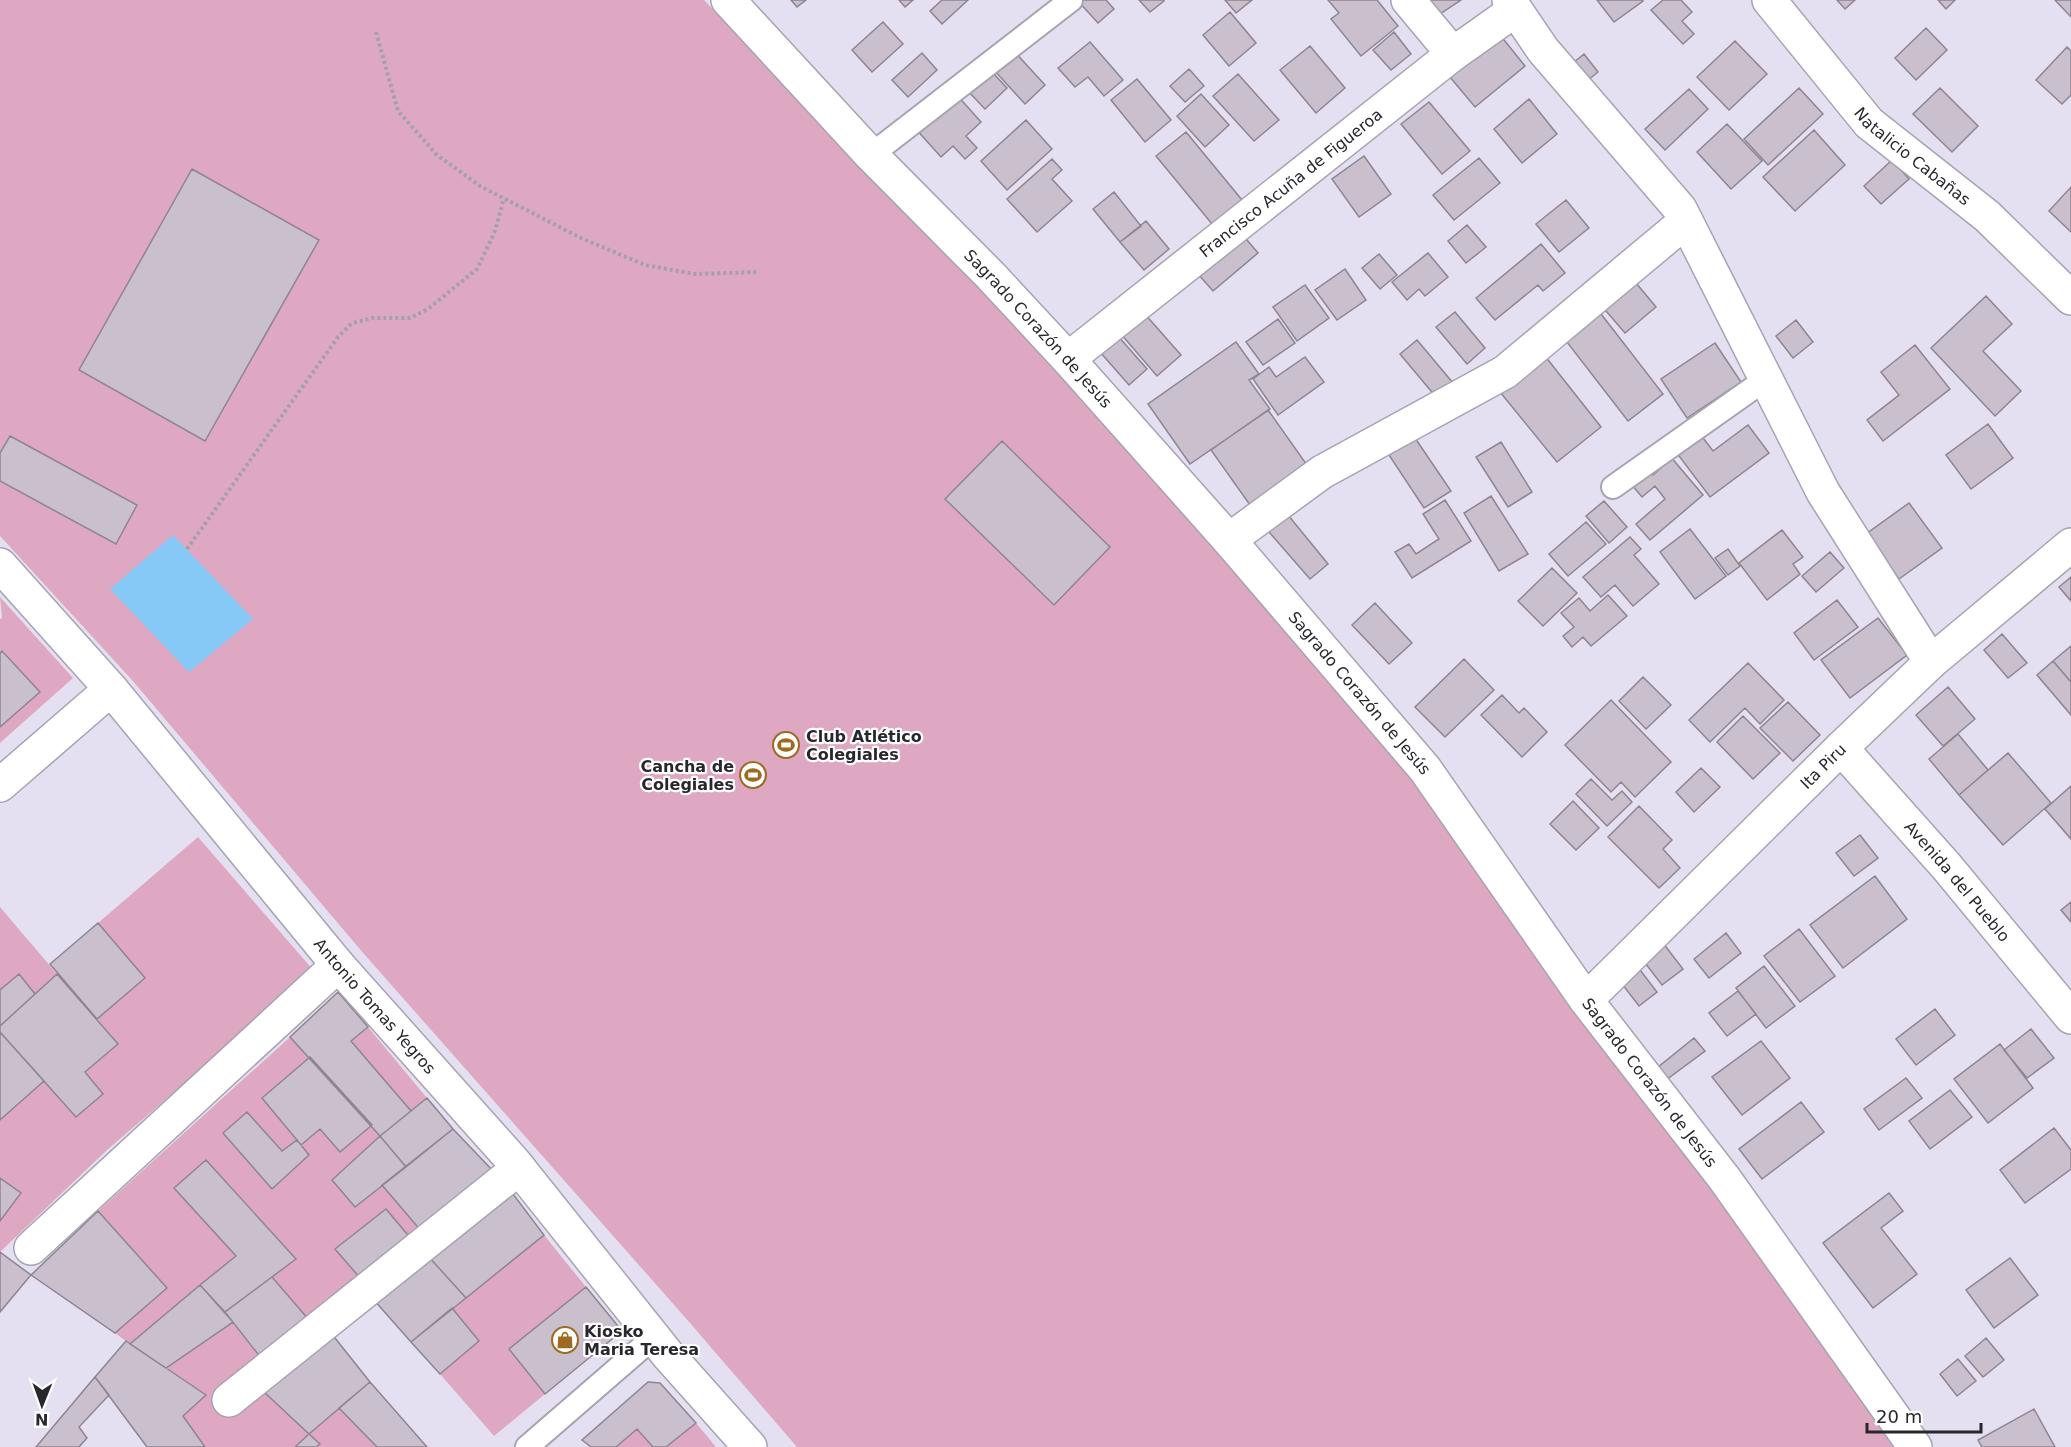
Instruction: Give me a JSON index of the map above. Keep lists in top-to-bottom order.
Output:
{
  "streets": {
    "street": [
      "Natalicio Cabañas",
      "Francisco Acuña de Figueroa",
      "Sagrado Corazón de Jesús",
      "Ita Piru",
      "Avenida del Pueblo",
      "Antonio Tomas Yegros"
    ]
  },
  "crossings": [
    ["Francisco Acuña de Figueroa", "Sagrado Corazón de Jesús"],
    ["Sagrado Corazón de Jesús", "Ita Piru"],
    ["Ita Piru", "Avenida del Pueblo"]
  ],
  "places": {
    "sports": ["Club Atlético Colegiales", "Cancha de Colegiales"],
    "shop": ["Kiosko Maria Teresa"]
  },
  "scale_bar": "20 m",
  "north": "bottom"
}
